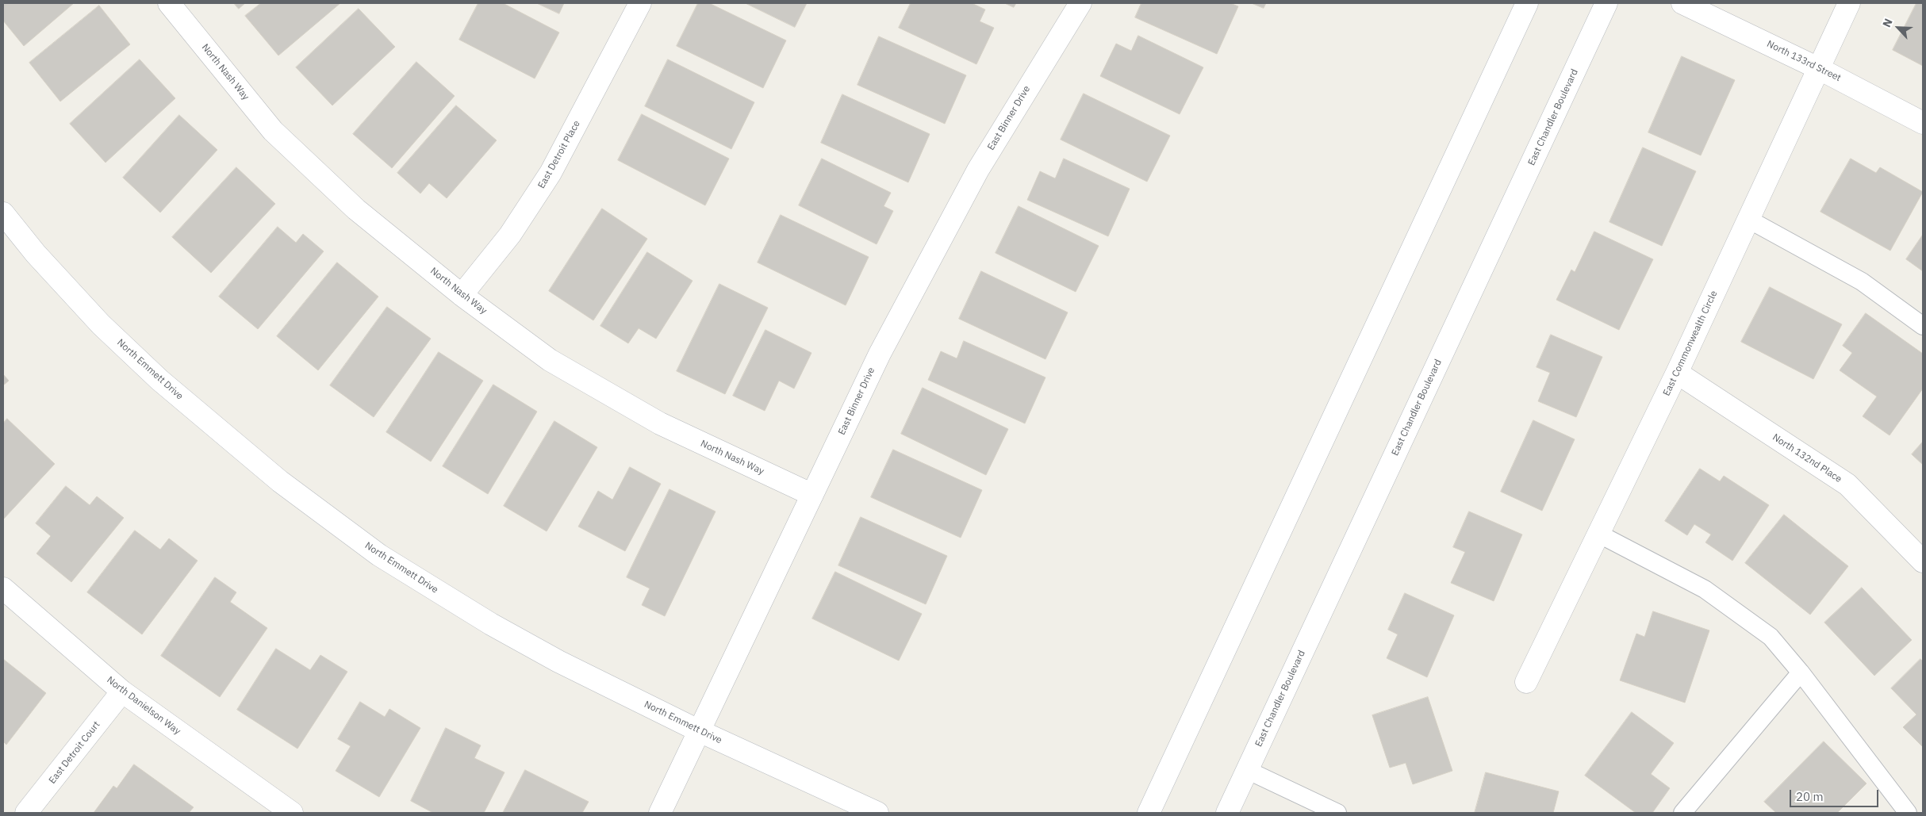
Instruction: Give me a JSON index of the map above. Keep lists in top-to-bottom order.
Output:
{
  "streets": {
    "street": [
      "North 133rd Street",
      "North Nash Way",
      "East Chandler Boulevard",
      "East Binner Drive",
      "East Detroit Place",
      "East Commonwealth Circle",
      "North Emmett Drive",
      "North 132nd Place",
      "North Danielson Way",
      "East Detroit Court"
    ]
  },
  "crossings": [
    ["North 133rd Street", "East Commonwealth Circle"],
    ["North Nash Way", "East Binner Drive"],
    ["North Nash Way", "East Detroit Place"],
    ["East Binner Drive", "North Emmett Drive"],
    ["East Commonwealth Circle", "North 132nd Place"],
    ["North Danielson Way", "East Detroit Court"]
  ],
  "scale_bar": "20 m",
  "north": "top left"
}
